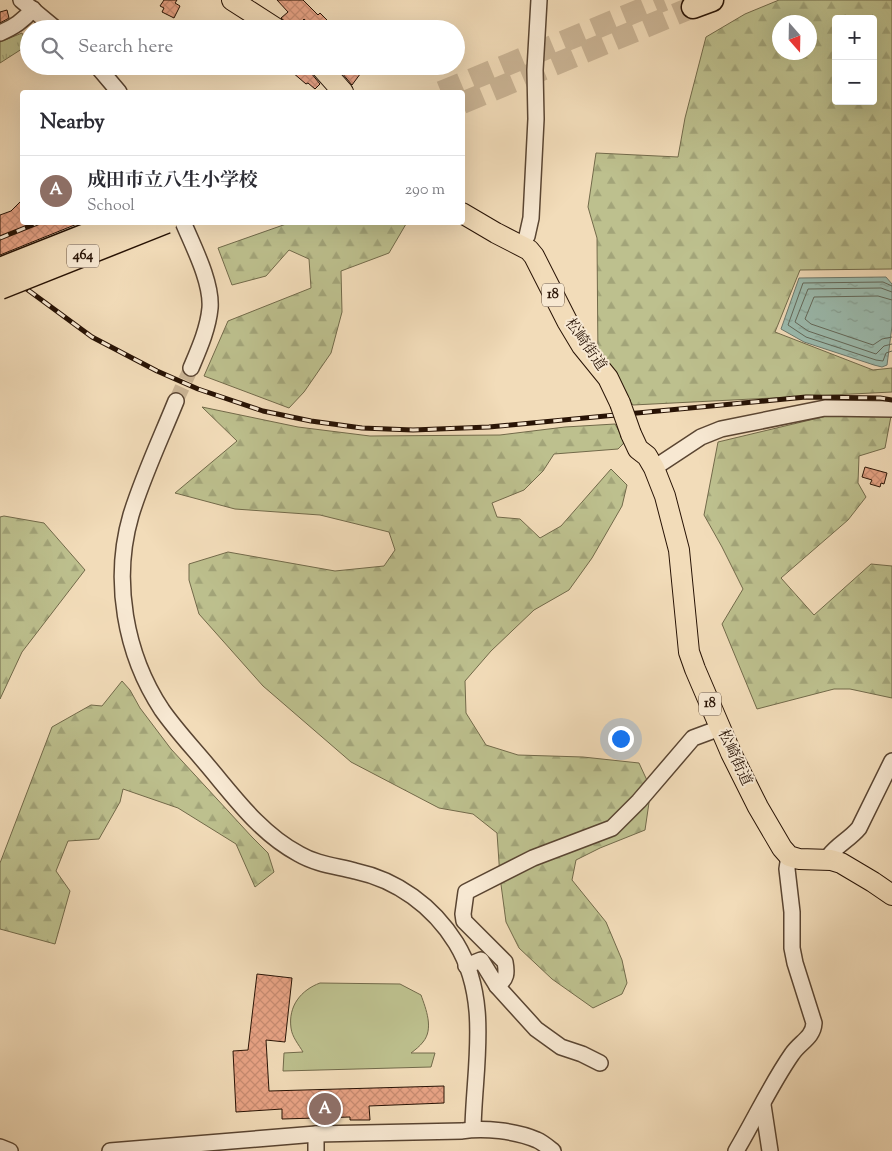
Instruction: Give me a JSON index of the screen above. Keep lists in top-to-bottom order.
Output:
{
  "streets": {
    "highway": ["464"],
    "main road": ["18", "松崎街道"]
  },
  "north": "bottom",
  "page": {
    "map_buttons": ["+", "−"],
    "search": "Search here",
    "heading": "Nearby",
    "list": [
      {
        "mark": "A",
        "name": "成田市立八生小学校",
        "note": "School",
        "value": "290 m"
      }
    ],
    "pins": "A"
  }
}
